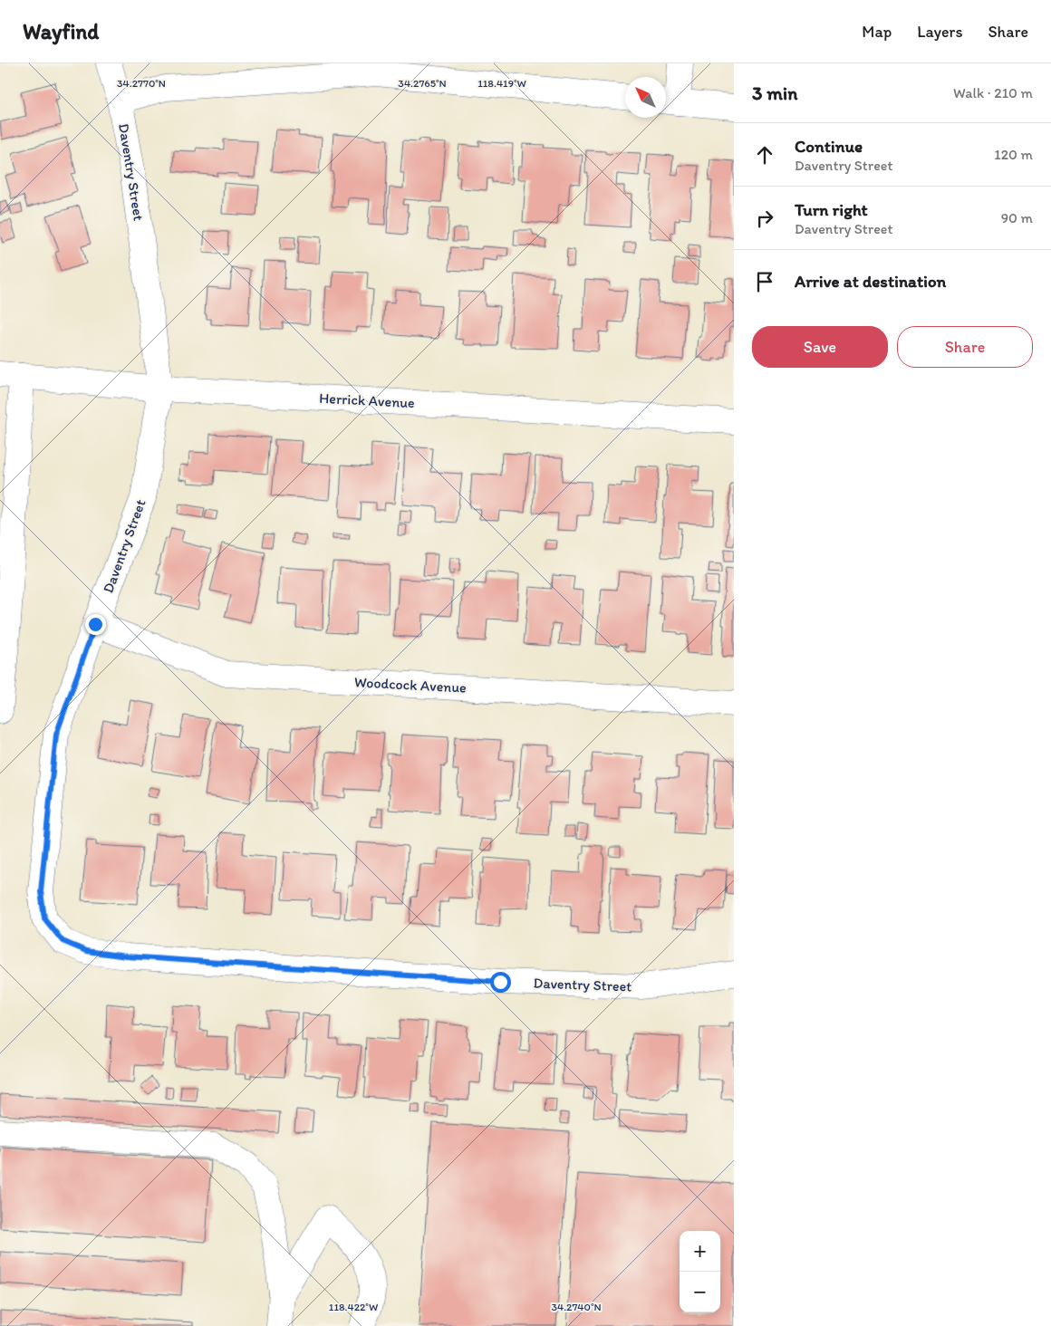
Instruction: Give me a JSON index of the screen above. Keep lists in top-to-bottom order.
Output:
{
  "streets": {
    "street": ["Daventry Street", "Herrick Avenue", "Woodcock Avenue"]
  },
  "crossings": [
    ["Daventry Street", "Herrick Avenue"],
    ["Daventry Street", "Woodcock Avenue"]
  ],
  "north": "top left",
  "page": {
    "header": "Wayfind",
    "nav": ["Map", "Layers", "Share"],
    "heading": ["3 min", "Walk · 210 m"],
    "list": [
      ["Continue", "Daventry Street", "120 m"],
      ["Turn right", "Daventry Street", "90 m"],
      "Arrive at destination"
    ],
    "buttons": ["Save", "Share"],
    "map_buttons": ["+", "−"]
  },
  "coordinates": [
    "34.2770°N",
    "34.2765°N",
    "118.419°W",
    "118.422°W",
    "34.2740°N"
  ]
}
